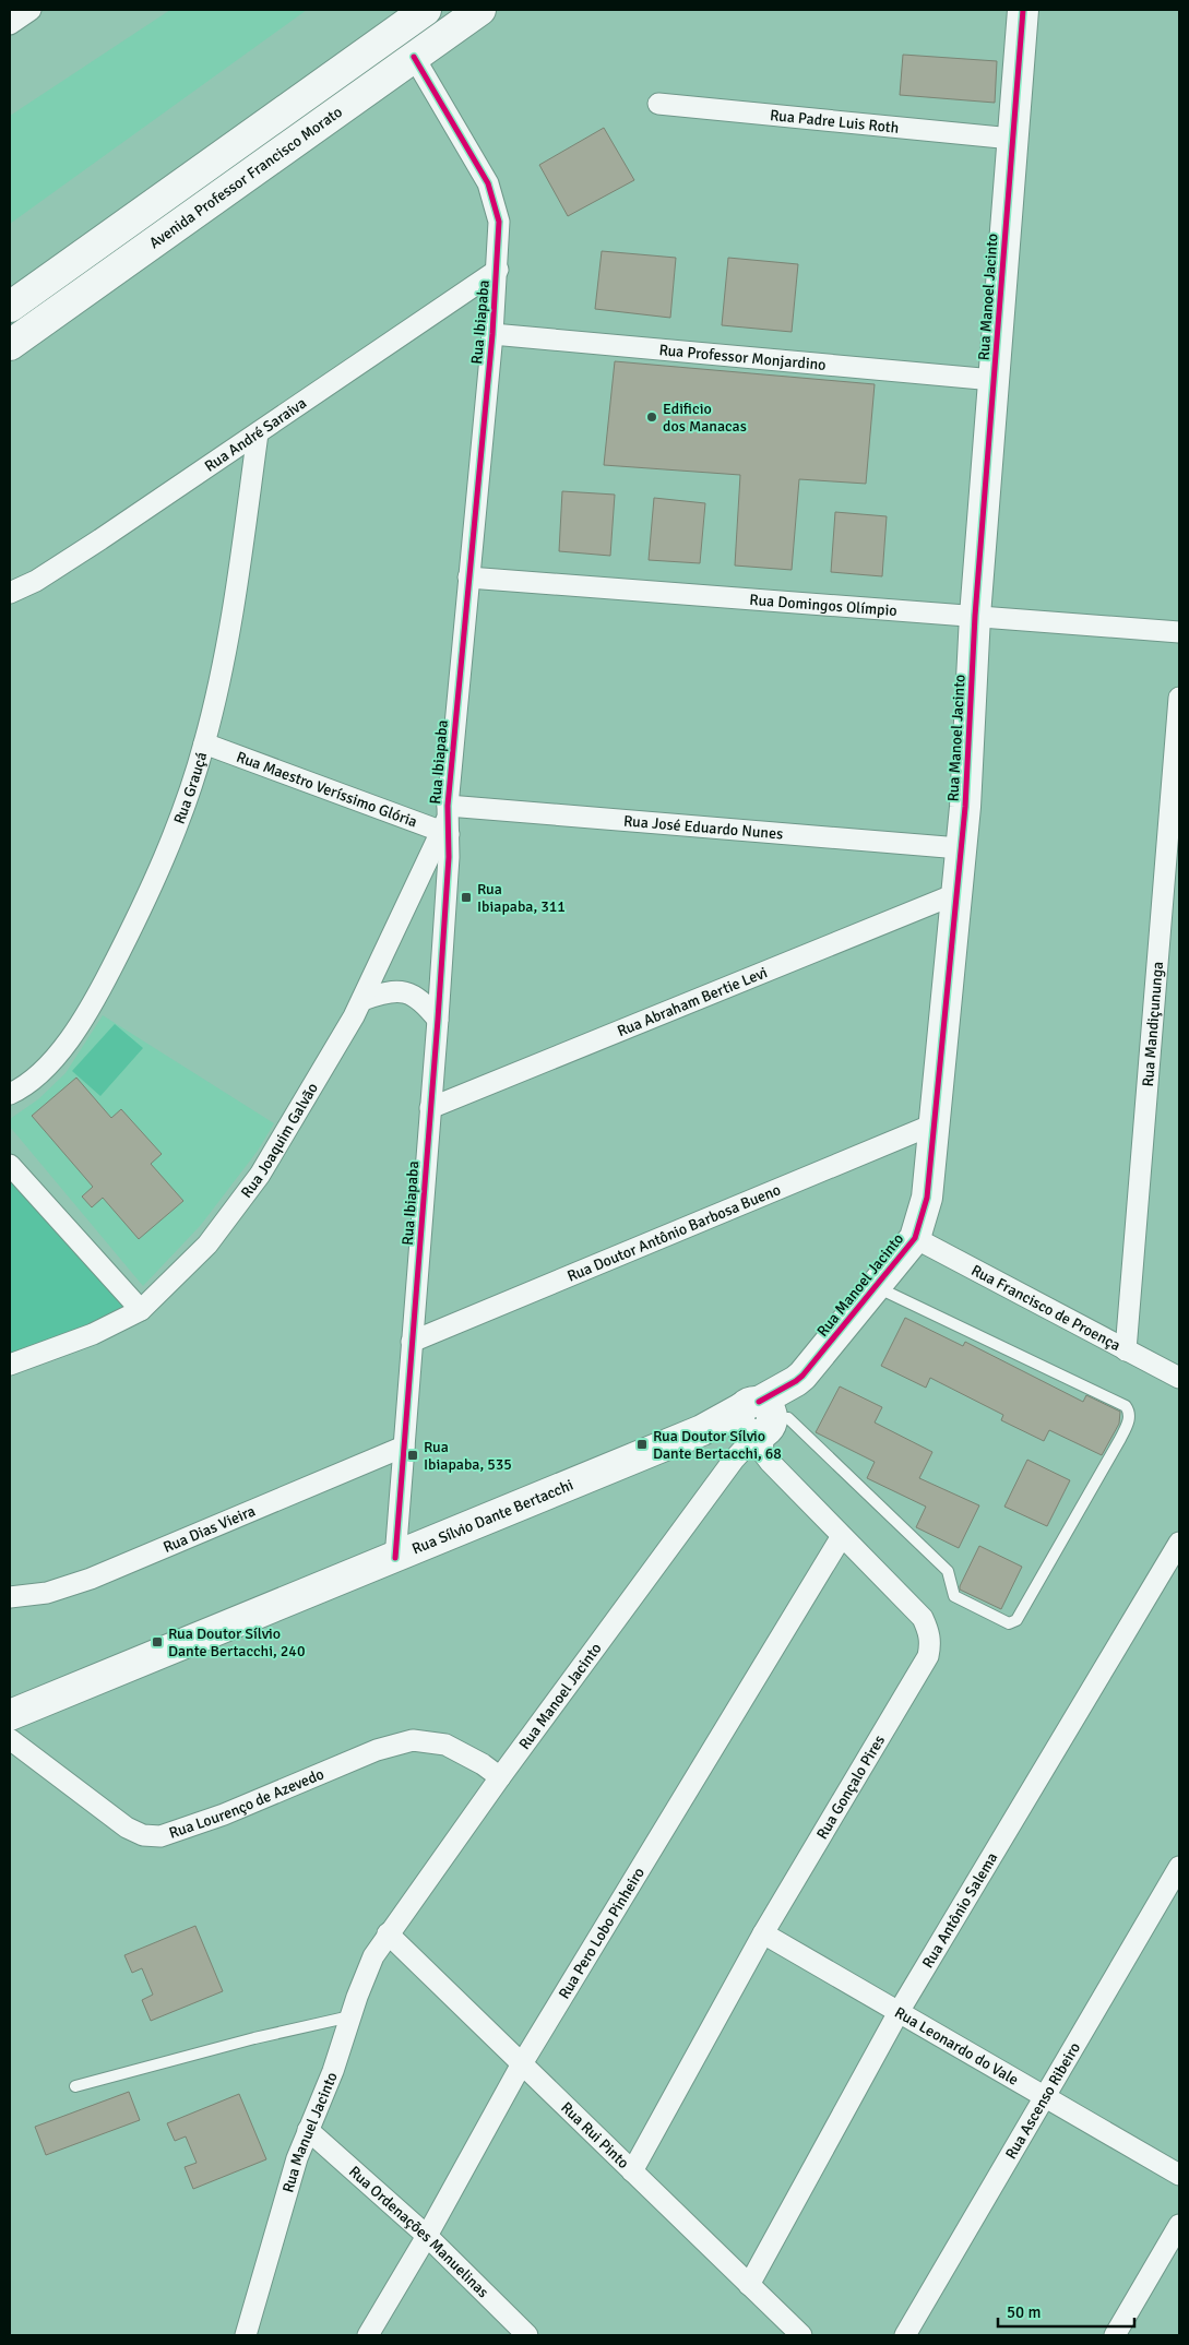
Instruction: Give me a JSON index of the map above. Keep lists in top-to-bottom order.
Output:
{
  "streets": {
    "main road": ["Avenida Professor Francisco Morato", "Rua Manoel Jacinto", "Rua Sílvio Dante Bertacchi"],
    "street": [
      "Rua Padre Luis Roth",
      "Rua Ibiapaba",
      "Rua Professor Monjardino",
      "Rua André Saraiva",
      "Rua Domingos Olímpio",
      "Rua Grauçá",
      "Rua Maestro Veríssimo Glória",
      "Rua José Eduardo Nunes",
      "Rua Abraham Bertie Levi",
      "Rua Mandiçununga",
      "Rua Joaquim Galvão",
      "Rua Doutor Antônio Barbosa Bueno",
      "Rua Francisco de Proença",
      "Rua Dias Vieira",
      "Rua Gonçalo Pires",
      "Rua Lourenço de Azevedo",
      "Rua Antônio Salema",
      "Rua Pero Lobo Pinheiro",
      "Rua Leonardo do Vale",
      "Rua Ascenso Ribeiro",
      "Rua Manuel Jacinto",
      "Rua Rui Pinto",
      "Rua Ordenações Manuelinas"
    ]
  },
  "crossings": [
    ["Rua Padre Luis Roth", "Rua Manoel Jacinto"],
    ["Avenida Professor Francisco Morato", "Rua Ibiapaba"],
    ["Rua Manoel Jacinto", "Rua Professor Monjardino"],
    ["Rua Manoel Jacinto", "Rua Domingos Olímpio"],
    ["Rua Manoel Jacinto", "Rua José Eduardo Nunes"],
    ["Rua Manoel Jacinto", "Rua Abraham Bertie Levi"],
    ["Rua Manoel Jacinto", "Rua Doutor Antônio Barbosa Bueno"],
    ["Rua Manoel Jacinto", "Rua Francisco de Proença"],
    ["Rua Manoel Jacinto", "Rua Sílvio Dante Bertacchi"],
    ["Rua Manoel Jacinto", "Rua Gonçalo Pires"],
    ["Rua Manoel Jacinto", "Rua Lourenço de Azevedo"],
    ["Rua Manoel Jacinto", "Rua Manuel Jacinto"],
    ["Rua Manoel Jacinto", "Rua Rui Pinto"],
    ["Rua Ibiapaba", "Rua Professor Monjardino"],
    ["Rua Ibiapaba", "Rua André Saraiva"],
    ["Rua Ibiapaba", "Rua Domingos Olímpio"],
    ["Rua Ibiapaba", "Rua Maestro Veríssimo Glória"],
    ["Rua Ibiapaba", "Rua José Eduardo Nunes"],
    ["Rua Ibiapaba", "Rua Abraham Bertie Levi"],
    ["Rua Ibiapaba", "Rua Joaquim Galvão"],
    ["Rua Ibiapaba", "Rua Doutor Antônio Barbosa Bueno"],
    ["Rua Ibiapaba", "Rua Sílvio Dante Bertacchi"],
    ["Rua Ibiapaba", "Rua Dias Vieira"],
    ["Rua André Saraiva", "Rua Grauçá"],
    ["Rua Grauçá", "Rua Maestro Veríssimo Glória"],
    ["Rua Maestro Veríssimo Glória", "Rua José Eduardo Nunes"],
    ["Rua Maestro Veríssimo Glória", "Rua Joaquim Galvão"],
    ["Rua José Eduardo Nunes", "Rua Joaquim Galvão"],
    ["Rua Mandiçununga", "Rua Francisco de Proença"],
    ["Rua Sílvio Dante Bertacchi", "Rua Gonçalo Pires"],
    ["Rua Gonçalo Pires", "Rua Pero Lobo Pinheiro"],
    ["Rua Gonçalo Pires", "Rua Leonardo do Vale"],
    ["Rua Gonçalo Pires", "Rua Rui Pinto"],
    ["Rua Antônio Salema", "Rua Leonardo do Vale"],
    ["Rua Antônio Salema", "Rua Rui Pinto"],
    ["Rua Pero Lobo Pinheiro", "Rua Rui Pinto"],
    ["Rua Pero Lobo Pinheiro", "Rua Ordenações Manuelinas"],
    ["Rua Leonardo do Vale", "Rua Ascenso Ribeiro"],
    ["Rua Manuel Jacinto", "Rua Rui Pinto"],
    ["Rua Manuel Jacinto", "Rua Ordenações Manuelinas"]
  ],
  "places": {
    "other": ["Edificio dos Manacas"],
    "transit": [
      "Rua Ibiapaba, 311",
      "Rua Doutor Sílvio Dante Bertacchi, 68",
      "Rua Ibiapaba, 535",
      "Rua Doutor Sílvio Dante Bertacchi, 240"
    ]
  },
  "scale_bar": "50 m"
}
